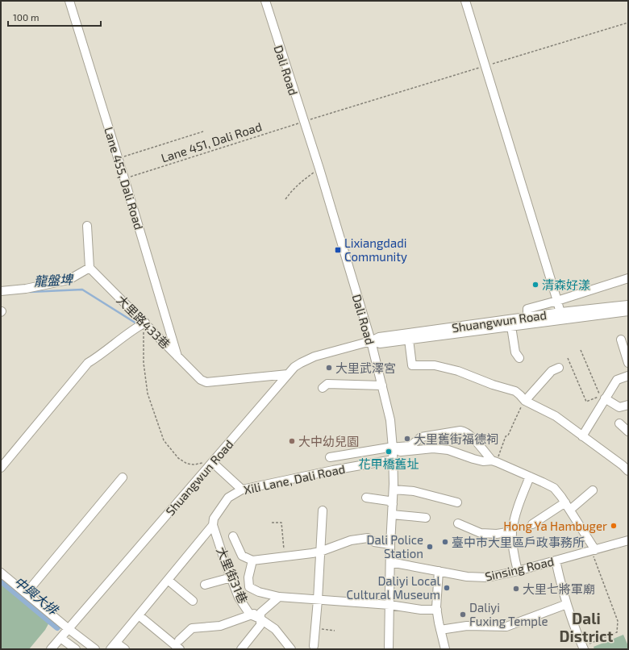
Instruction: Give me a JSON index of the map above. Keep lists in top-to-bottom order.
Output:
{
  "streets": {
    "street": [
      "Dali Road",
      "Lane 455, Dali Road",
      "Shuangwun Road",
      "大里路433巷",
      "Xili Lane, Dali Road",
      "Sinsing Road",
      "大里街31巷"
    ],
    "path": ["Lane 451, Dali Road"]
  },
  "crossings": [
    ["Dali Road", "Lane 451, Dali Road"],
    ["Dali Road", "Shuangwun Road"],
    ["Dali Road", "Xili Lane, Dali Road"],
    ["Dali Road", "Sinsing Road"],
    ["Lane 451, Dali Road", "Lane 455, Dali Road"],
    ["Lane 455, Dali Road", "大里路433巷"],
    ["Shuangwun Road", "大里路433巷"],
    ["Xili Lane, Dali Road", "大里街31巷"]
  ],
  "districts": ["Dali District"],
  "water": ["龍盤埤", "中興大排"],
  "places": {
    "transit": ["Lixiangdadi Community"],
    "other": [
      "清森好漾",
      "大里武澤宮",
      "大里舊街福德祠",
      "大中幼兒園",
      "花甲橋舊址",
      "Hong Ya Hambuger",
      "臺中市大里區戶政事務所",
      "Dali Police Station",
      "Daliyi Local Cultural Museum",
      "大里七將軍廟",
      "Daliyi Fuxing Temple"
    ]
  },
  "scale_bar": "100 m"
}
